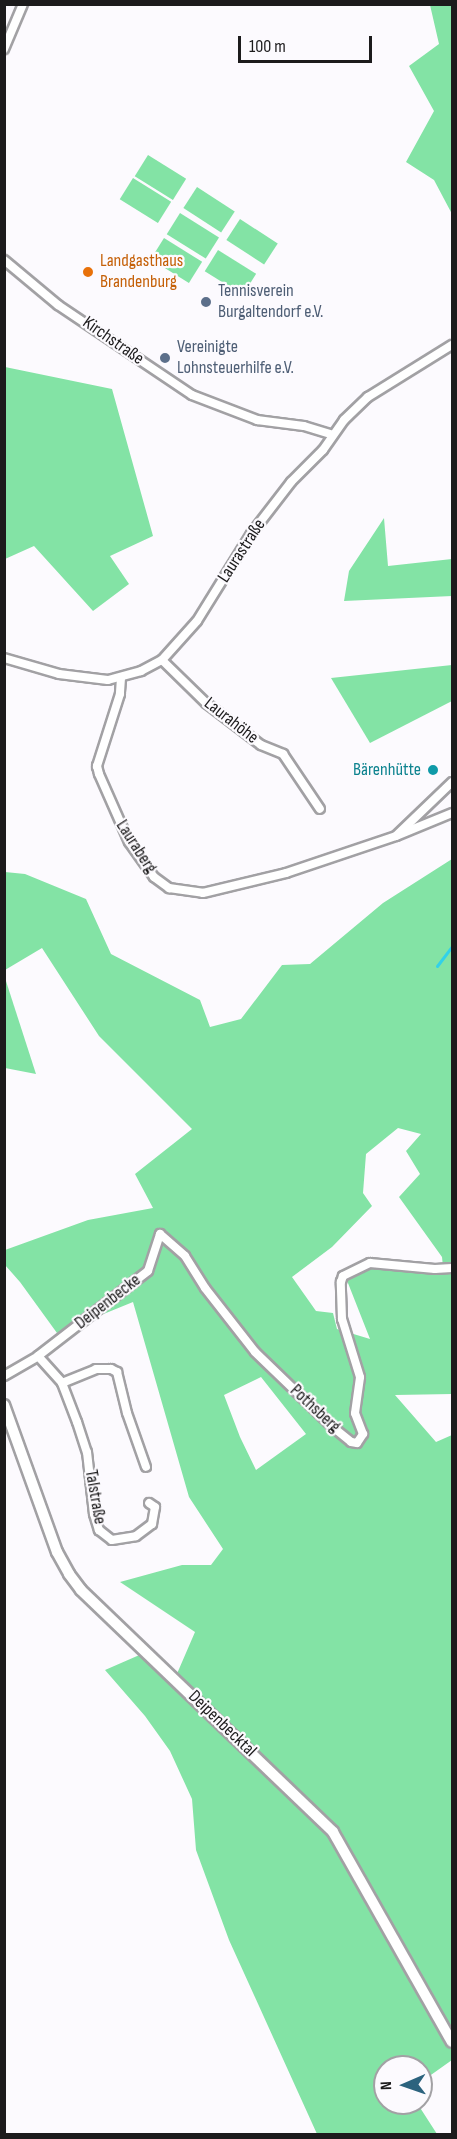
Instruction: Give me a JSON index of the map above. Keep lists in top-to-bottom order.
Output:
{
  "streets": {
    "main road": ["Deipenbecktal"],
    "street": [
      "Kirchstraße",
      "Laurastraße",
      "Laurahöhe",
      "Lauraberg",
      "Deipenbecke",
      "Pothsberg",
      "Talstraße"
    ]
  },
  "crossings": [
    ["Kirchstraße", "Laurastraße"],
    ["Laurastraße", "Laurahöhe"],
    ["Laurastraße", "Lauraberg"],
    ["Deipenbecke", "Pothsberg"],
    ["Deipenbecke", "Talstraße"]
  ],
  "places": [
    "Landgasthaus Brandenburg",
    "Tennisverein Burgaltendorf e.V.",
    "Vereinigte Lohnsteuerhilfe e.V.",
    "Bärenhütte"
  ],
  "scale_bar": "100 m",
  "north": "left"
}
